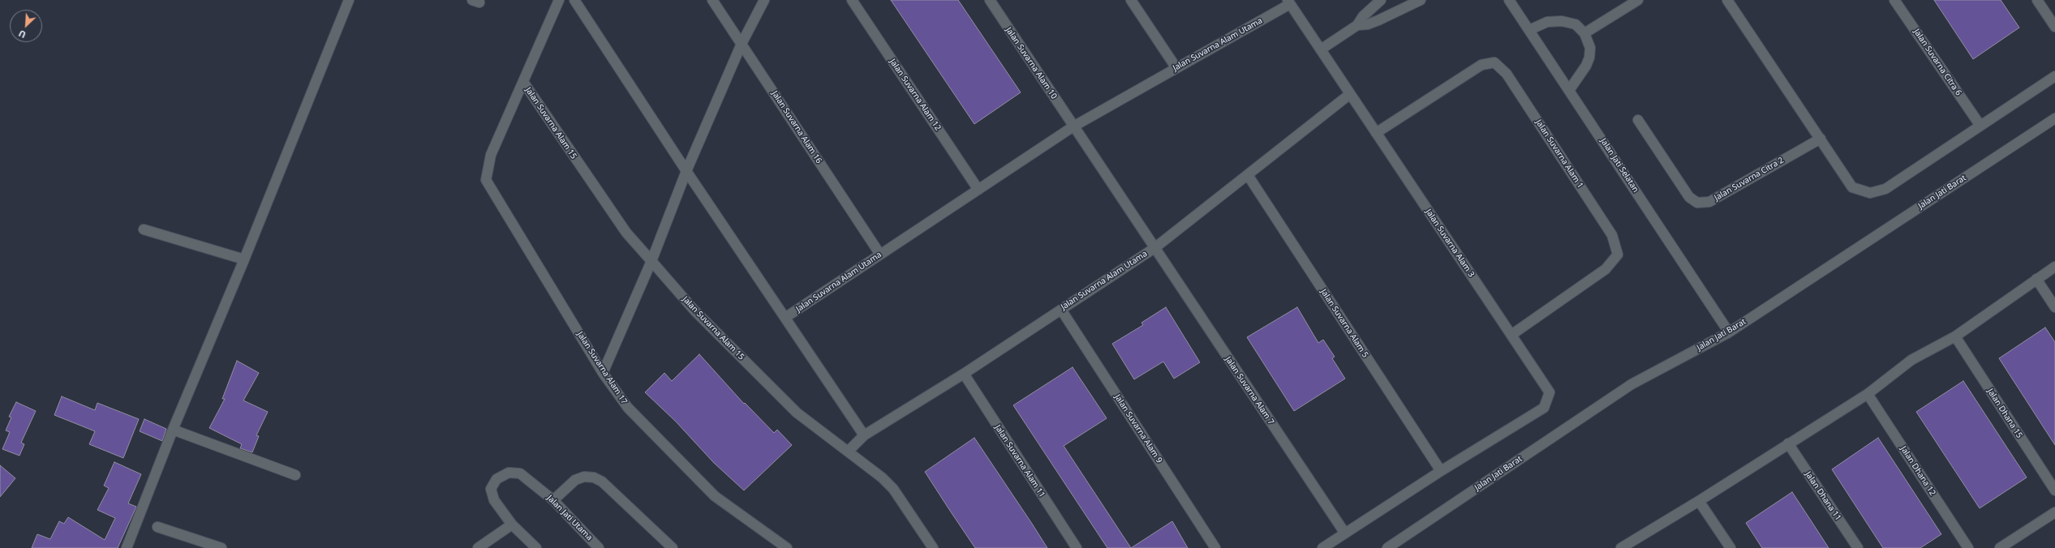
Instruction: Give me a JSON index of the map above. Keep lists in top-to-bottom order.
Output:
{
  "streets": {
    "street": [
      "Jalan Suvarna Alam Utama",
      "Jalan Suvarna Citra 6",
      "Jalan Suvarna Alam 10",
      "Jalan Suvarna Alam 12",
      "Jalan Suvarna Alam 15",
      "Jalan Suvarna Alam 16",
      "Jalan Suvarna Alam 1",
      "Jalan Jati Selatan",
      "Jalan Suvarna Citra 2",
      "Jalan Jati Barat",
      "Jalan Suvarna Alam 3",
      "Jalan Suvarna Alam 5",
      "Jalan Suvarna Alam 17",
      "Jalan Suvarna Alam 7",
      "Jalan Dhana 15",
      "Jalan Suvarna Alam 9",
      "Jalan Suvarna Alam 11",
      "Jalan Dhana 12",
      "Jalan Dhana 11",
      "Jalan Jati Utama"
    ]
  },
  "crossings": [
    ["Jalan Suvarna Alam Utama", "Jalan Suvarna Alam 10"],
    ["Jalan Suvarna Alam Utama", "Jalan Suvarna Alam 12"],
    ["Jalan Suvarna Alam Utama", "Jalan Suvarna Alam 15"],
    ["Jalan Suvarna Alam Utama", "Jalan Suvarna Alam 16"],
    ["Jalan Suvarna Alam Utama", "Jalan Suvarna Alam 3"],
    ["Jalan Suvarna Alam Utama", "Jalan Suvarna Alam 5"],
    ["Jalan Suvarna Alam Utama", "Jalan Suvarna Alam 7"],
    ["Jalan Suvarna Alam Utama", "Jalan Suvarna Alam 9"],
    ["Jalan Suvarna Alam Utama", "Jalan Suvarna Alam 11"],
    ["Jalan Suvarna Alam 10", "Jalan Suvarna Alam 7"],
    ["Jalan Suvarna Alam 15", "Jalan Suvarna Alam 17"],
    ["Jalan Suvarna Alam 1", "Jalan Suvarna Alam 3"],
    ["Jalan Jati Selatan", "Jalan Jati Barat"],
    ["Jalan Suvarna Alam 3", "Jalan Suvarna Alam 5"]
  ],
  "north": "bottom left"
}
